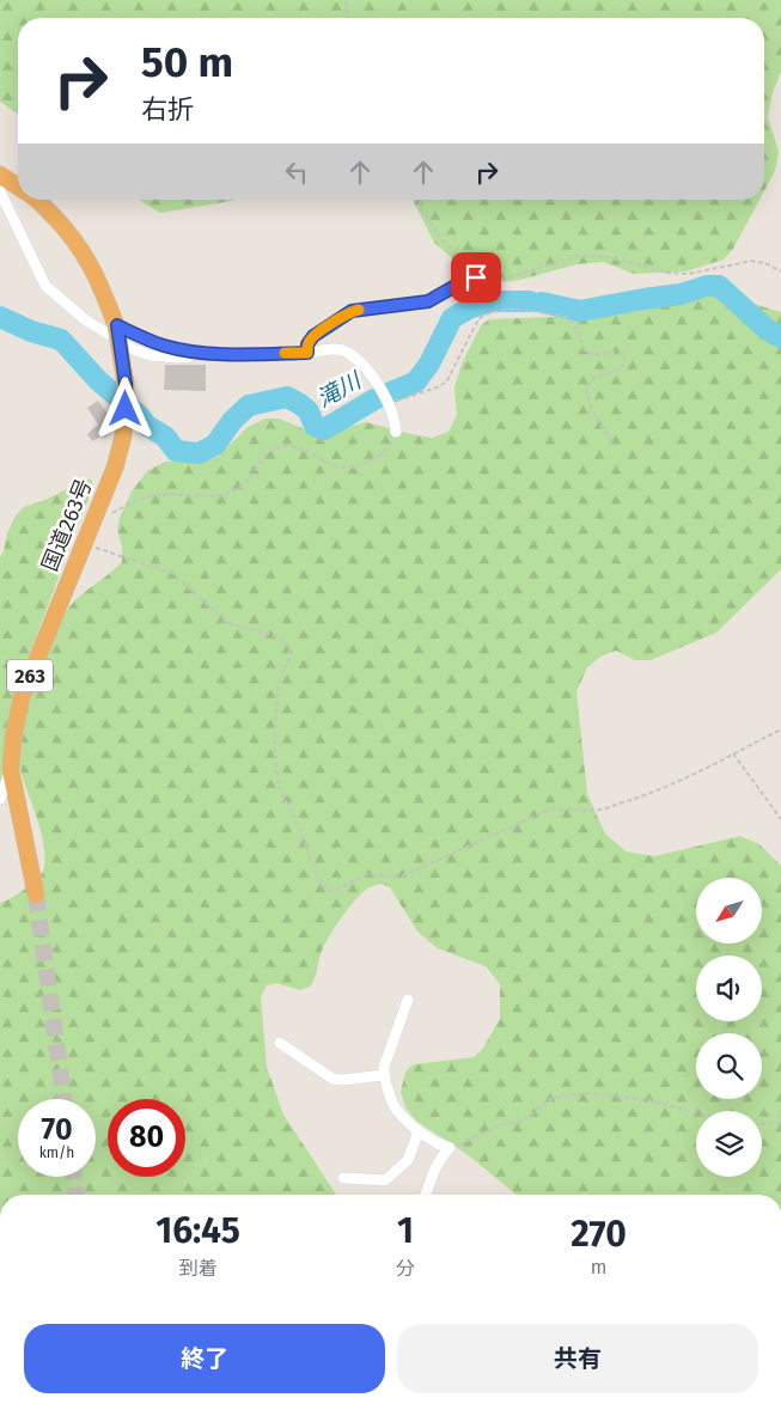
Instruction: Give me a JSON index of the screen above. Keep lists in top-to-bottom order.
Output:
{
  "streets": {
    "highway": ["国道263号", "263"]
  },
  "water": ["滝川"],
  "north": "bottom left",
  "page": {
    "turn": ["50 m", "右折"],
    "speed": "70 km/h",
    "limit": "80",
    "eta": [
      "16:45",
      "到着",
      "1",
      "分",
      "270",
      "m"
    ],
    "buttons": ["終了", "共有"]
  }
}
